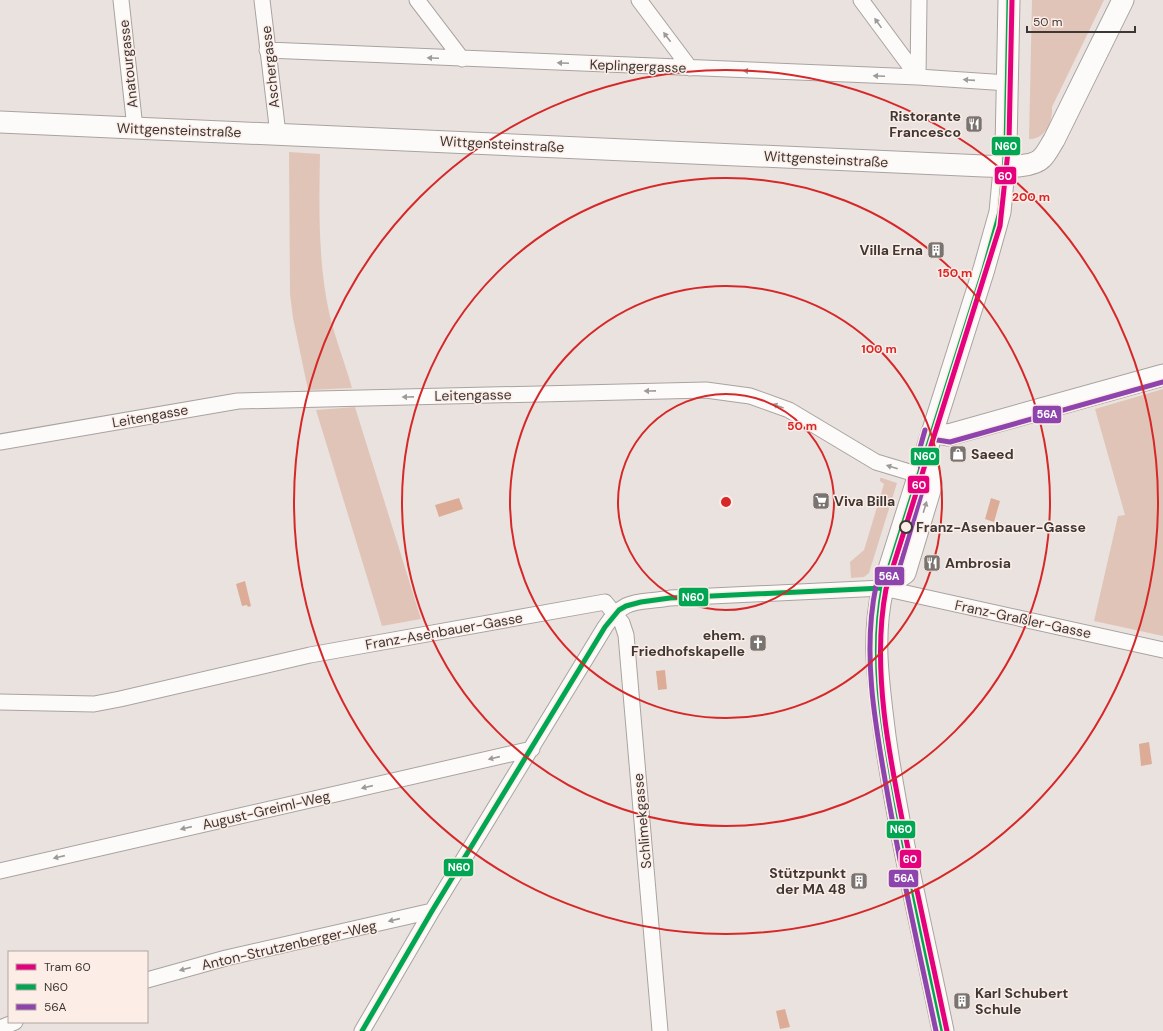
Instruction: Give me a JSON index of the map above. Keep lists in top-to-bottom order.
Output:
{
  "streets": {
    "main road": ["Wittgensteinstraße"],
    "street": [
      "Anatourgasse",
      "Keplingergasse",
      "Aschergasse",
      "Leitengasse",
      "Franz-Graßler-Gasse",
      "Franz-Asenbauer-Gasse",
      "August-Greiml-Weg",
      "Schlimekgasse",
      "Anton-Strutzenberger-Weg"
    ]
  },
  "crossings": [
    ["Anatourgasse", "Wittgensteinstraße"],
    ["Keplingergasse", "Aschergasse"],
    ["Aschergasse", "Wittgensteinstraße"],
    ["Franz-Asenbauer-Gasse", "Schlimekgasse"]
  ],
  "one_way": [
    "Keplingergasse",
    "Leitengasse",
    "August-Greiml-Weg",
    "Anton-Strutzenberger-Weg"
  ],
  "places": {
    "restaurant": ["Ristorante Francesco", "Ambrosia"],
    "building": ["Villa Erna", "Stützpunkt der MA 48", "Karl Schubert Schule"],
    "shop": ["Saeed"],
    "supermarket": ["Viva Billa"],
    "other": ["Franz-Asenbauer-Gasse"],
    "church": ["ehem. Friedhofskapelle"]
  },
  "lines": ["tram line 60", "transit line N60", "transit line 56A"],
  "legend": ["Tram 60", "N60", "56A"],
  "scale_bar": "50 m",
  "rings": [
    "200 m",
    "150 m",
    "100 m",
    "50 m"
  ]
}
